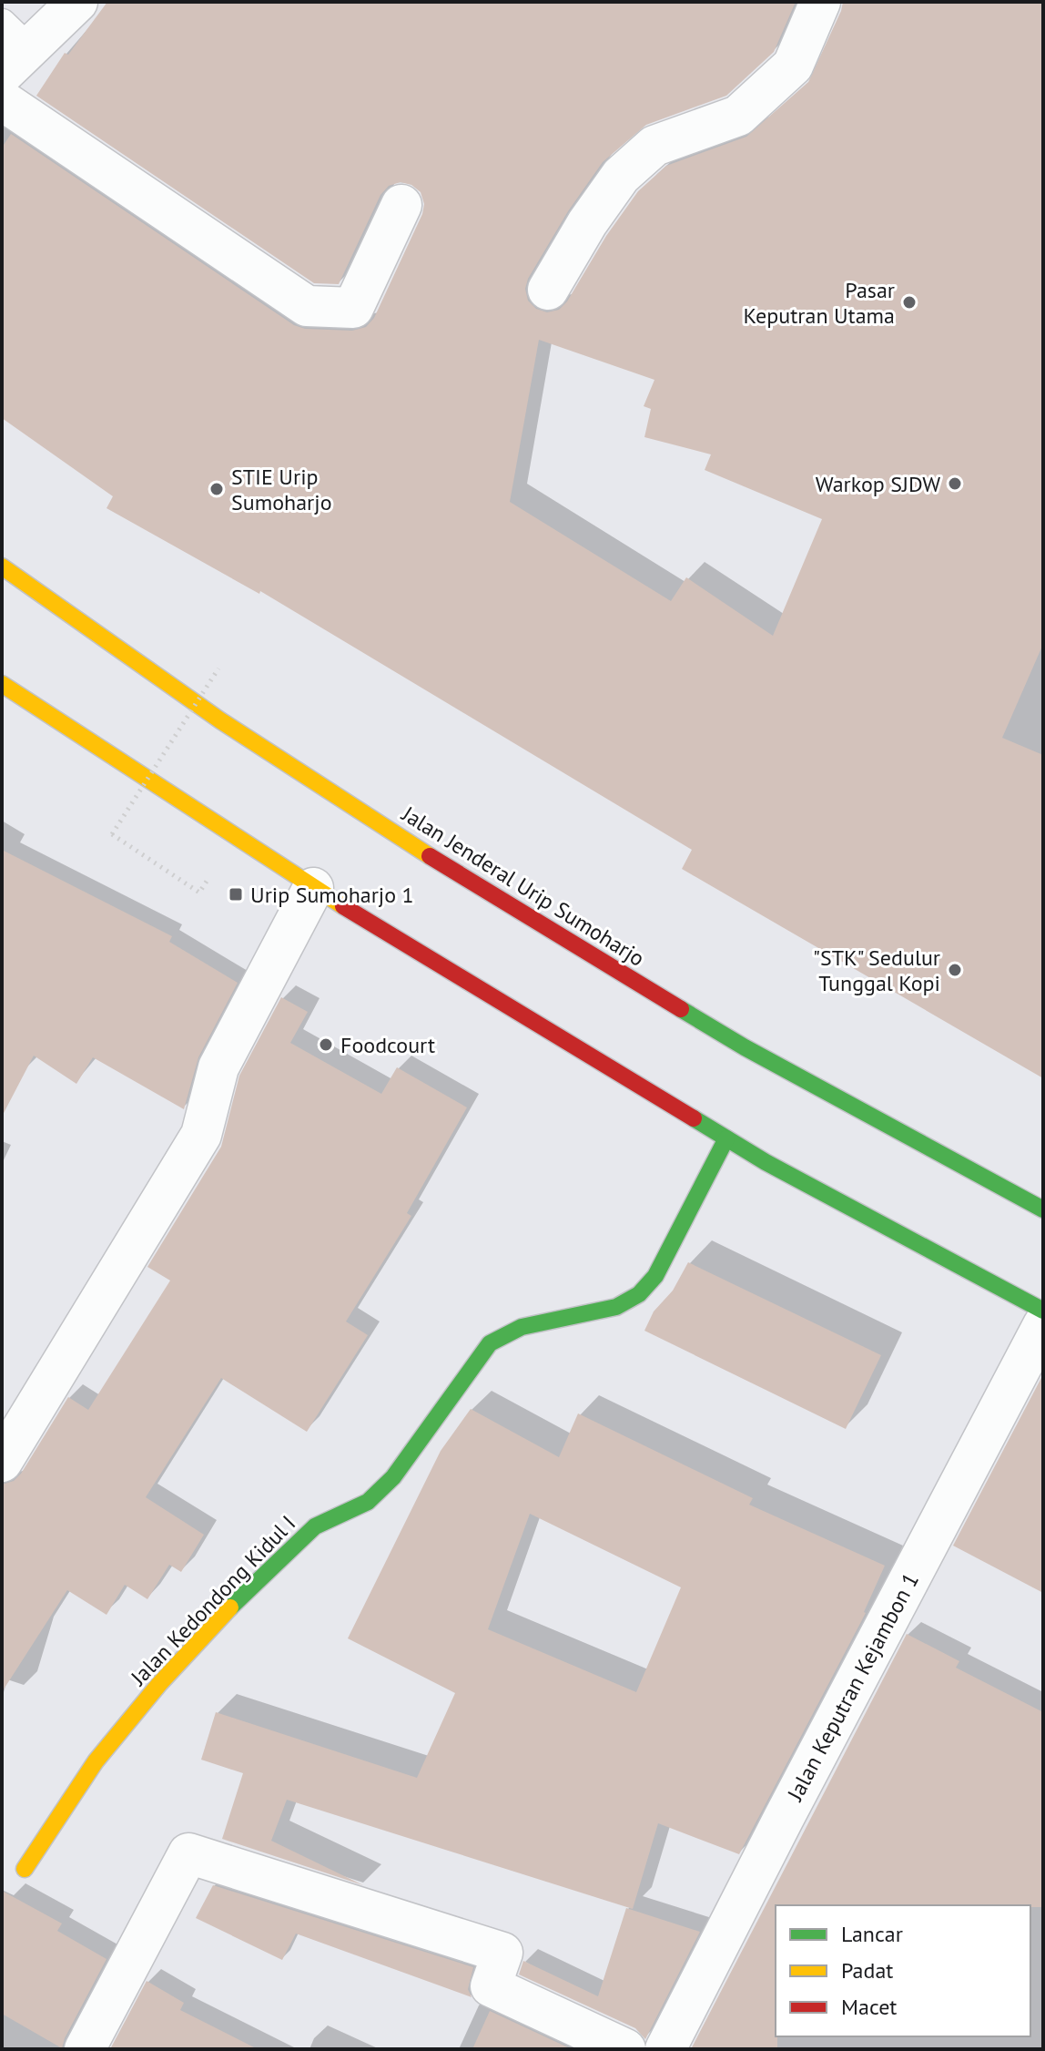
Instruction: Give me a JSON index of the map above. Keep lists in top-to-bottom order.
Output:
{
  "streets": {
    "main road": ["Jalan Jenderal Urip Sumoharjo", "Jalan Kedondong Kidul I"],
    "street": ["Jalan Keputran Kejambon 1"]
  },
  "places": {
    "other": [
      "Pasar Keputran Utama",
      "Warkop SJDW",
      "STIE Urip Sumoharjo",
      "\"STK\" Sedulur Tunggal Kopi",
      "Foodcourt"
    ],
    "transit": ["Urip Sumoharjo 1"]
  },
  "legend": ["Lancar", "Padat", "Macet"]
}
